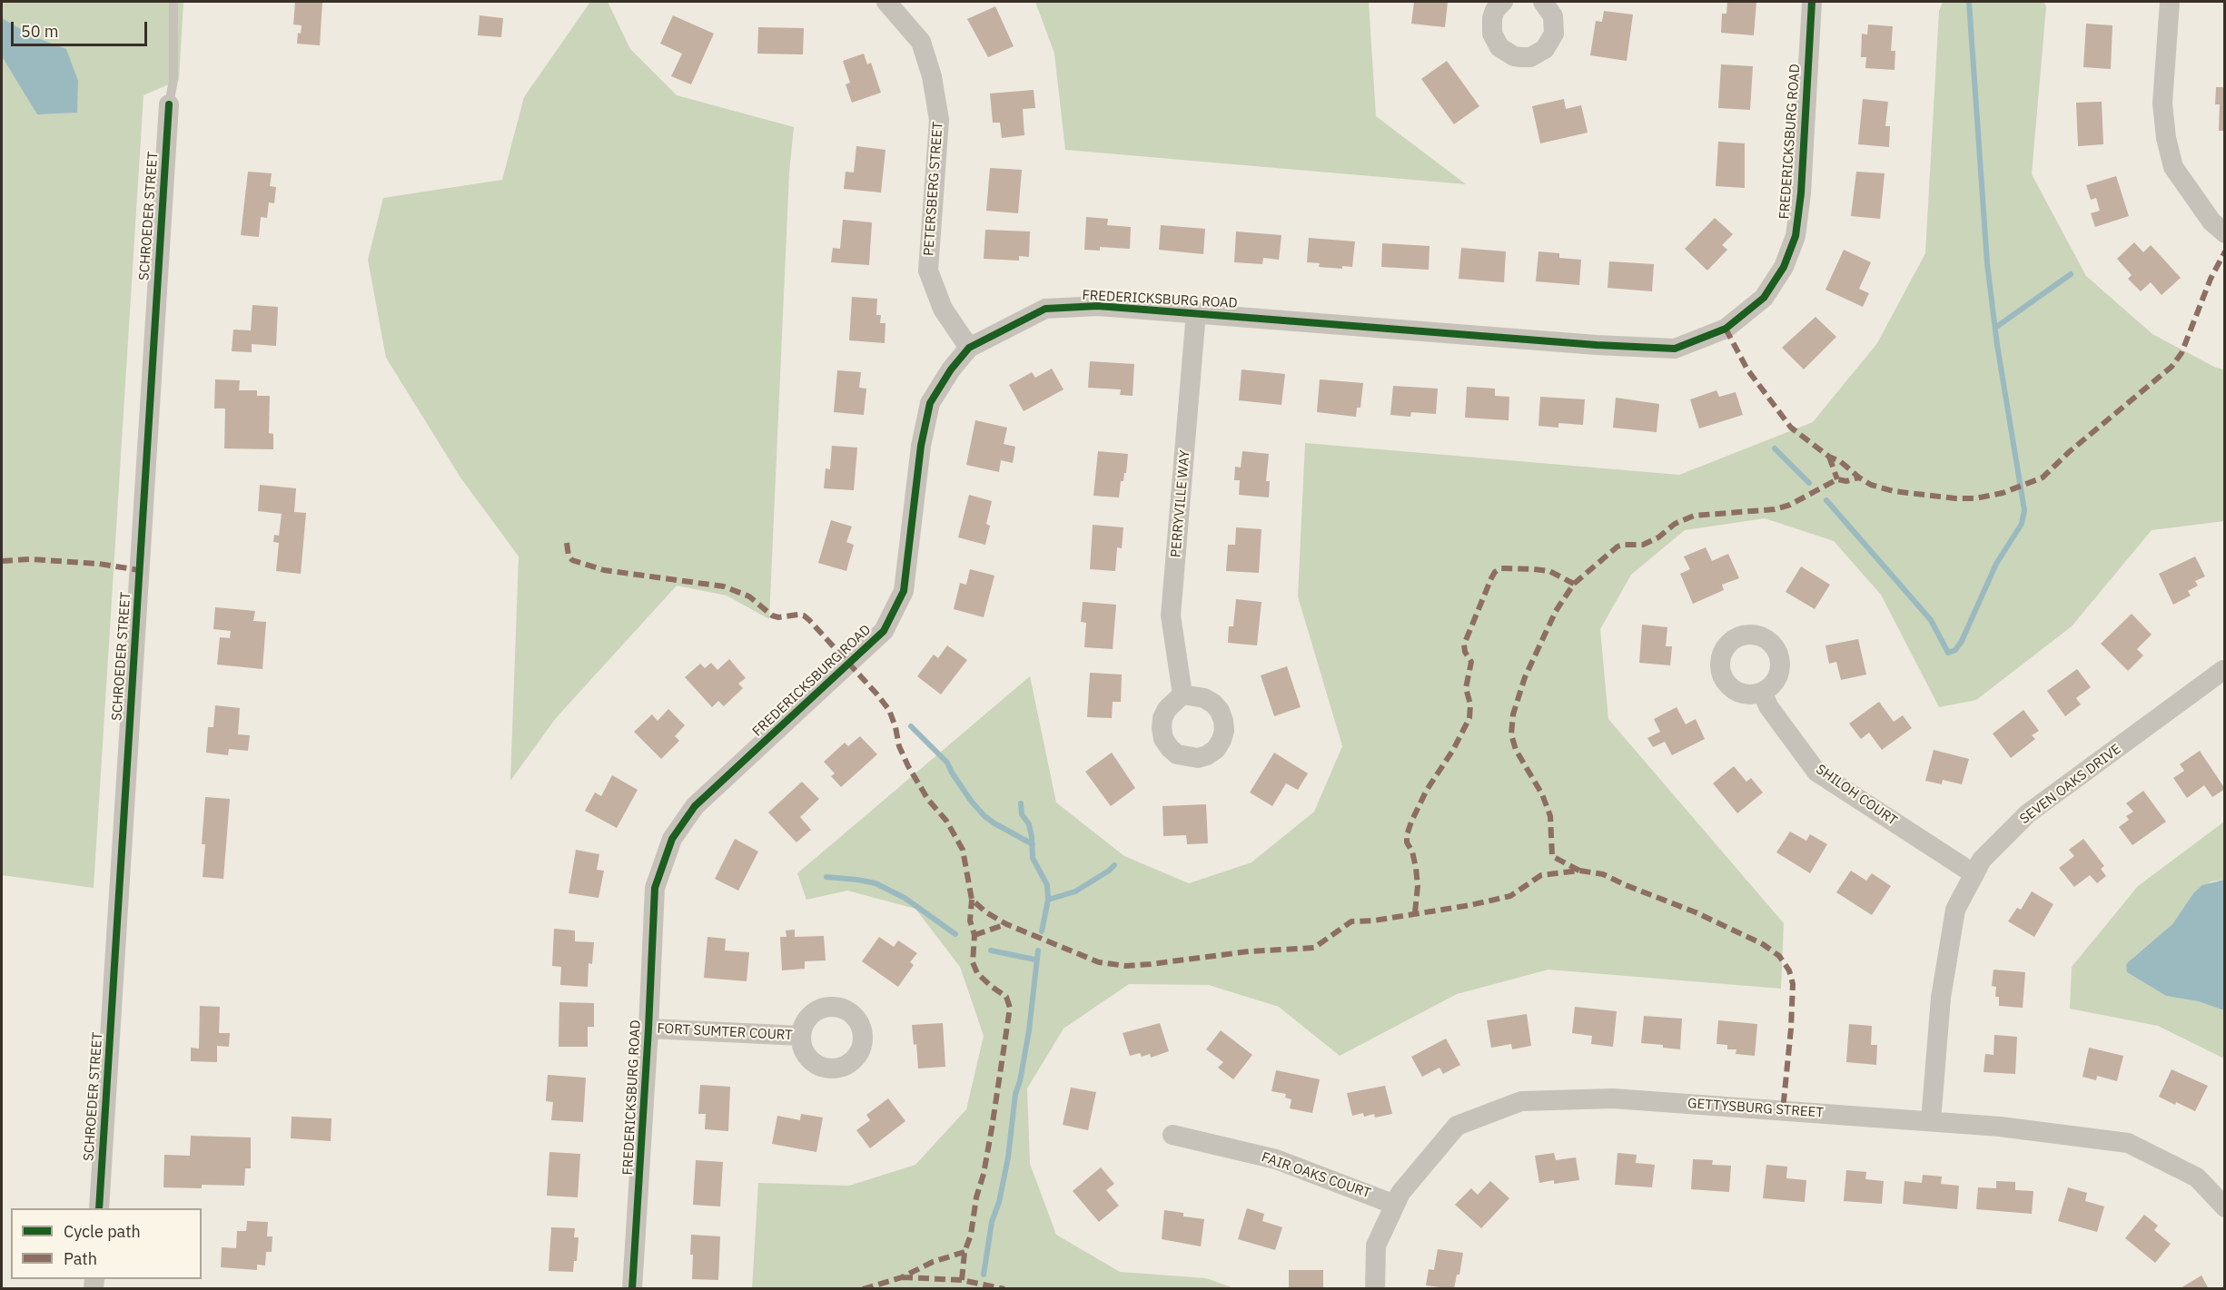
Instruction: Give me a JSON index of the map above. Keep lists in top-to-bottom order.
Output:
{
  "streets": {
    "street": [
      "FREDERICKSBURG ROAD",
      "PETERSBERG STREET",
      "SCHROEDER STREET",
      "PERRYVILLE WAY",
      "SEVEN OAKS DRIVE",
      "SHILOH COURT",
      "FORT SUMTER COURT",
      "GETTYSBURG STREET",
      "FAIR OAKS COURT"
    ]
  },
  "crossings": [
    ["FREDERICKSBURG ROAD", "PETERSBERG STREET"],
    ["FREDERICKSBURG ROAD", "PERRYVILLE WAY"],
    ["FREDERICKSBURG ROAD", "FORT SUMTER COURT"],
    ["SEVEN OAKS DRIVE", "SHILOH COURT"],
    ["SEVEN OAKS DRIVE", "GETTYSBURG STREET"],
    ["GETTYSBURG STREET", "FAIR OAKS COURT"]
  ],
  "legend": ["Cycle path", "Path"],
  "scale_bar": "50 m"
}
